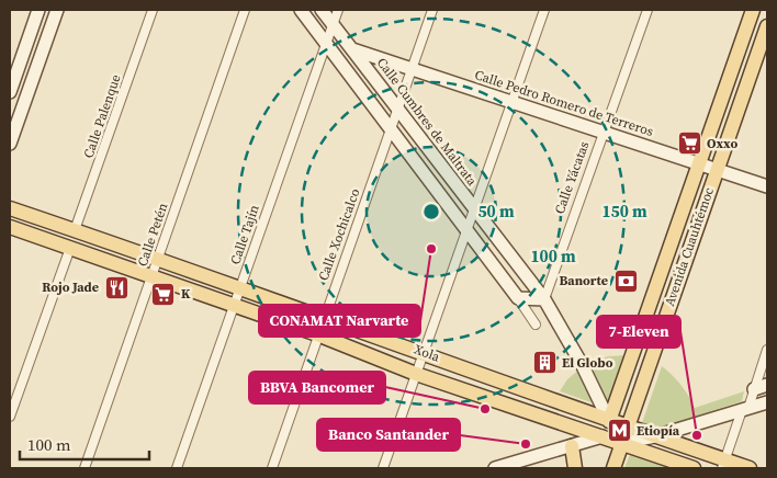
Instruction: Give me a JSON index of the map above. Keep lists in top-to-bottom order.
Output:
{
  "streets": {
    "main road": [
      "Calle Pedro Romero de Terreros",
      "Calle Cumbres de Maltrata",
      "Avenida Cuauhtémoc",
      "Xola"
    ],
    "street": [
      "Calle Palenque",
      "Calle Yácatas",
      "Calle Petén",
      "Calle Tajín",
      "Calle Xochicalco"
    ]
  },
  "crossings": [
    ["Calle Pedro Romero de Terreros", "Calle Cumbres de Maltrata"],
    ["Calle Pedro Romero de Terreros", "Calle Yácatas"],
    ["Calle Pedro Romero de Terreros", "Calle Xochicalco"],
    ["Calle Pedro Romero de Terreros", "Avenida Cuauhtémoc"],
    ["Calle Palenque", "Xola"],
    ["Calle Cumbres de Maltrata", "Calle Yácatas"],
    ["Calle Cumbres de Maltrata", "Calle Tajín"],
    ["Calle Cumbres de Maltrata", "Calle Xochicalco"],
    ["Calle Cumbres de Maltrata", "Avenida Cuauhtémoc"],
    ["Calle Cumbres de Maltrata", "Xola"],
    ["Calle Petén", "Xola"],
    ["Calle Tajín", "Xola"],
    ["Calle Xochicalco", "Xola"],
    ["Avenida Cuauhtémoc", "Xola"]
  ],
  "places": {
    "supermarket": ["Oxxo", "K"],
    "other": [
      "CONAMAT Narvarte",
      "BBVA Bancomer",
      "7-Eleven",
      "Banco Santander"
    ],
    "bank": ["Banorte"],
    "restaurant": ["Rojo Jade"],
    "building": ["El Globo"],
    "metro station": ["Etiopía"]
  },
  "scale_bar": "100 m",
  "rings": ["50 m", "150 m", "100 m"]
}
